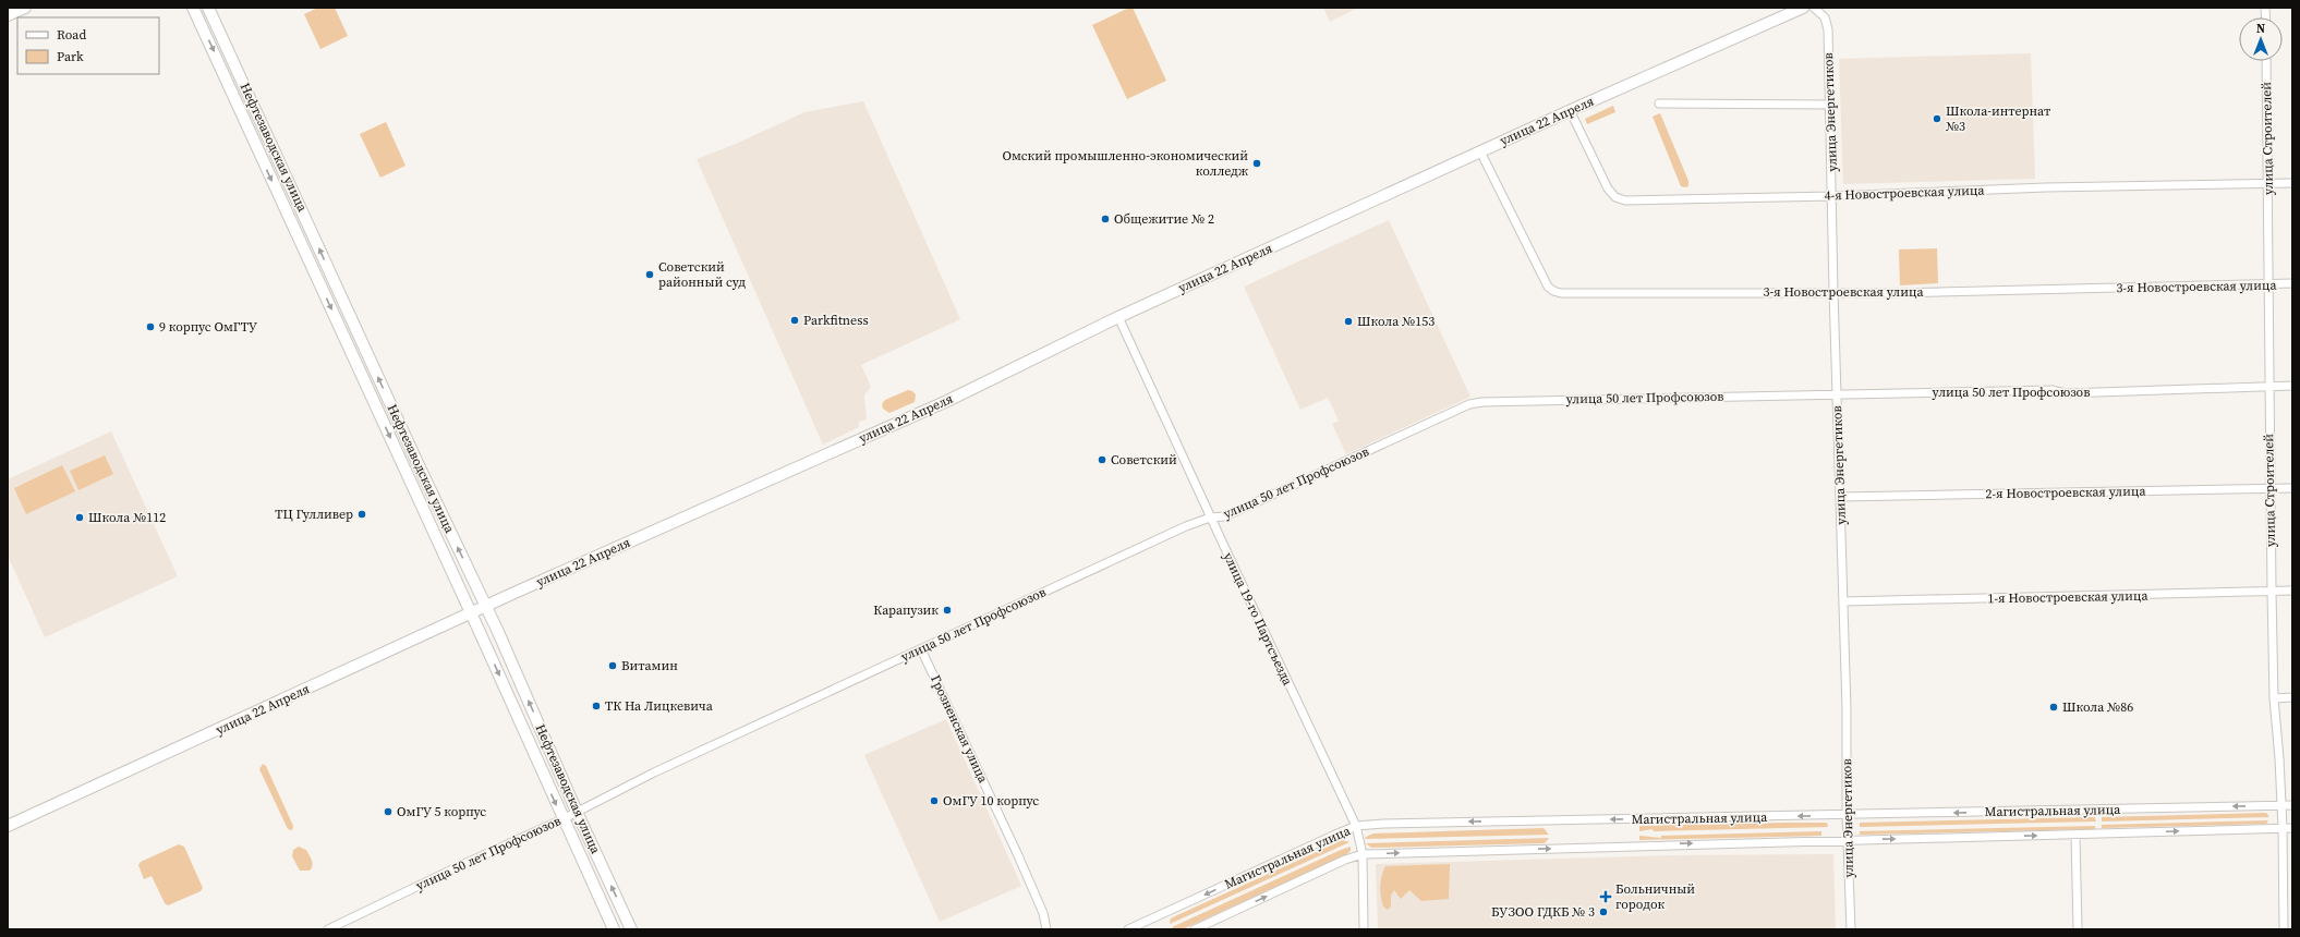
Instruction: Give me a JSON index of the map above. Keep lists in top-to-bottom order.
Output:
{
  "streets": {
    "main road": ["улица 22 Апреля", "Нефтезаводская улица"],
    "street": [
      "улица Энергетиков",
      "улица Строителей",
      "4-я Новостроевская улица",
      "3-я Новостроевская улица",
      "улица 50 лет Профсоюзов",
      "2-я Новостроевская улица",
      "1-я Новостроевская улица",
      "улица 19-го Партсъезда",
      "Грозненская улица",
      "Магистральная улица"
    ]
  },
  "crossings": [
    ["улица Энергетиков", "4-я Новостроевская улица"],
    ["улица Энергетиков", "3-я Новостроевская улица"],
    ["улица Энергетиков", "улица 50 лет Профсоюзов"],
    ["улица Энергетиков", "2-я Новостроевская улица"],
    ["улица Энергетиков", "1-я Новостроевская улица"],
    ["улица Энергетиков", "Магистральная улица"],
    ["улица 22 Апреля", "Нефтезаводская улица"],
    ["улица 22 Апреля", "4-я Новостроевская улица"],
    ["улица 22 Апреля", "3-я Новостроевская улица"],
    ["улица 22 Апреля", "улица 19-го Партсъезда"],
    ["улица Строителей", "4-я Новостроевская улица"],
    ["улица Строителей", "3-я Новостроевская улица"],
    ["улица Строителей", "улица 50 лет Профсоюзов"],
    ["улица Строителей", "2-я Новостроевская улица"],
    ["улица Строителей", "1-я Новостроевская улица"],
    ["улица Строителей", "Магистральная улица"],
    ["Нефтезаводская улица", "улица 50 лет Профсоюзов"],
    ["улица 50 лет Профсоюзов", "улица 19-го Партсъезда"],
    ["улица 50 лет Профсоюзов", "Грозненская улица"],
    ["улица 19-го Партсъезда", "Магистральная улица"]
  ],
  "places": {
    "other": [
      "Школа-интернат №3",
      "Омский промышленно-экономический колледж",
      "Общежитие № 2",
      "Советский районный суд",
      "Parkfitness",
      "Школа №153",
      "9 корпус ОмГТУ",
      "Советский",
      "ТЦ Гулливер",
      "Школа №112",
      "Карапузик",
      "Витамин",
      "ТК На Лицкевича",
      "Школа №86",
      "ОмГУ 10 корпус",
      "ОмГУ 5 корпус",
      "БУЗОО ГДКБ № 3"
    ],
    "health": ["Больничный городок"]
  },
  "legend": ["Road", "Park"],
  "north": "top"
}
